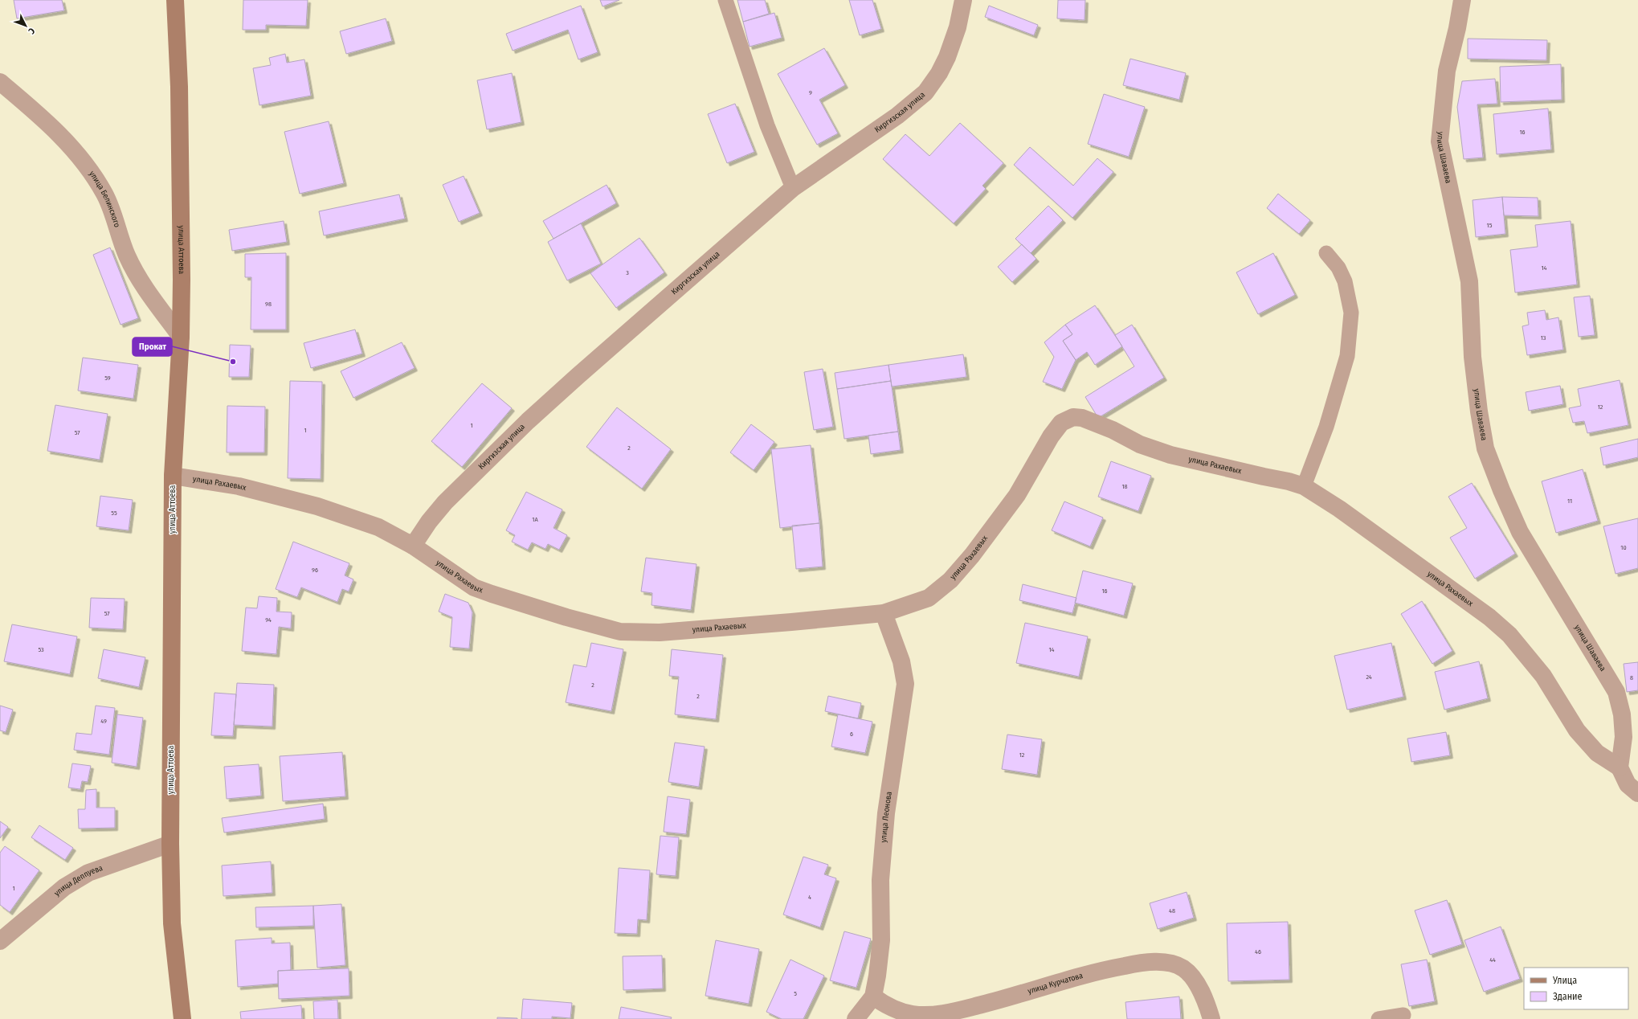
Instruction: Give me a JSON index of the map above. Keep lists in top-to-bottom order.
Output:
{
  "streets": {
    "street": [
      "Киргизская улица",
      "улица Шаваева",
      "улица Белинского",
      "улица Аттоева",
      "улица Рахаевых",
      "улица Леонова",
      "улица Деппуева",
      "улица Курчатова"
    ]
  },
  "crossings": [
    ["Киргизская улица", "улица Рахаевых"],
    ["улица Шаваева", "улица Рахаевых"],
    ["улица Белинского", "улица Аттоева"],
    ["улица Аттоева", "улица Рахаевых"],
    ["улица Аттоева", "улица Деппуева"],
    ["улица Рахаевых", "улица Леонова"],
    ["улица Леонова", "улица Курчатова"]
  ],
  "places": ["Прокат"],
  "house_numbers": [
    "9",
    "16",
    "15",
    "14",
    "3",
    "98",
    "13",
    "59",
    "12",
    "1",
    "1",
    "57",
    "2",
    "18",
    "11",
    "55",
    "1А",
    "10",
    "96",
    "16",
    "57",
    "94",
    "53",
    "14",
    "24",
    "8",
    "2",
    "2",
    "49",
    "6",
    "12",
    "1",
    "4",
    "48",
    "46",
    "44",
    "5"
  ],
  "legend": ["Улица", "Здание"],
  "north": "bottom right"
}
